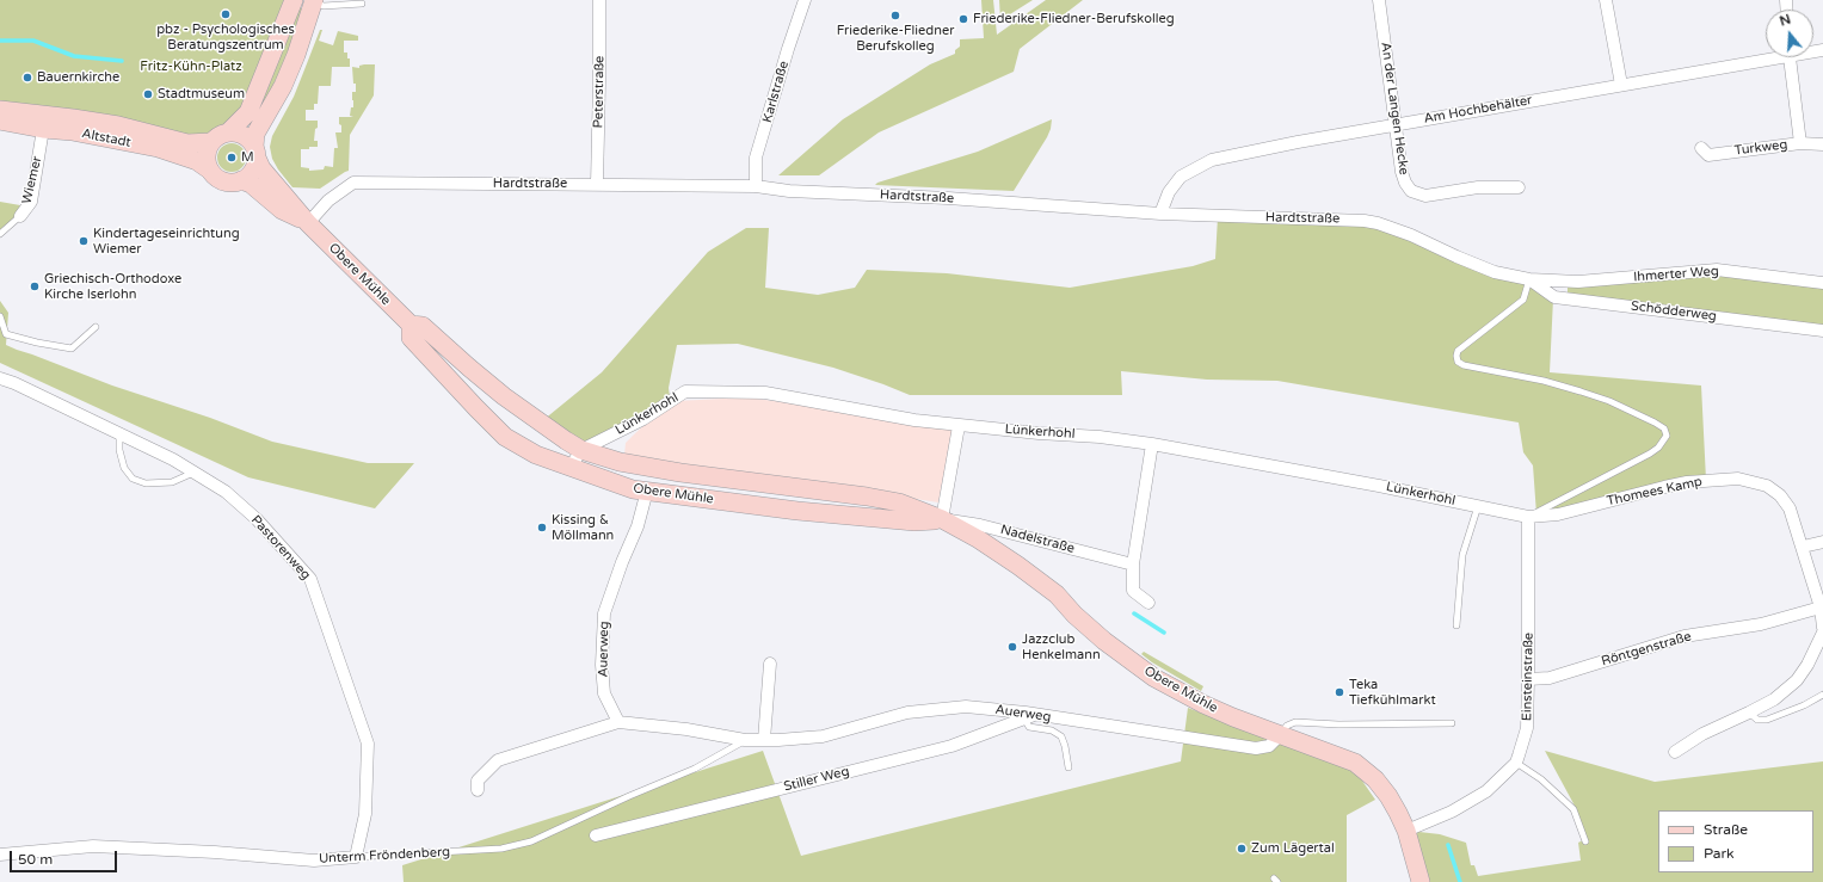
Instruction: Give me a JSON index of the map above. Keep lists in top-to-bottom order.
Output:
{
  "streets": {
    "main road": ["Altstadt", "Obere Mühle"],
    "street": [
      "Peterstraße",
      "Karlstraße",
      "An der Langen Hecke",
      "Am Hochbehälter",
      "Turkweg",
      "Wiemer",
      "Hardtstraße",
      "Ihmerter Weg",
      "Schödderweg",
      "Lünkerhohl",
      "Thomees Kamp",
      "Nadelstraße",
      "Pastorenweg",
      "Auerweg",
      "Röntgenstraße",
      "Einsteinstraße",
      "Stiller Weg",
      "Unterm Fröndenberg"
    ]
  },
  "crossings": [
    ["Peterstraße", "Hardtstraße"],
    ["Karlstraße", "Hardtstraße"],
    ["An der Langen Hecke", "Am Hochbehälter"],
    ["Am Hochbehälter", "Hardtstraße"],
    ["Altstadt", "Wiemer"],
    ["Altstadt", "Obere Mühle"],
    ["Hardtstraße", "Obere Mühle"],
    ["Hardtstraße", "Ihmerter Weg"],
    ["Hardtstraße", "Schödderweg"],
    ["Obere Mühle", "Lünkerhohl"],
    ["Obere Mühle", "Nadelstraße"],
    ["Obere Mühle", "Auerweg"],
    ["Obere Mühle", "Einsteinstraße"],
    ["Ihmerter Weg", "Schödderweg"],
    ["Lünkerhohl", "Thomees Kamp"],
    ["Lünkerhohl", "Einsteinstraße"],
    ["Thomees Kamp", "Röntgenstraße"],
    ["Thomees Kamp", "Einsteinstraße"],
    ["Pastorenweg", "Unterm Fröndenberg"],
    ["Auerweg", "Stiller Weg"],
    ["Auerweg", "Unterm Fröndenberg"],
    ["Röntgenstraße", "Einsteinstraße"]
  ],
  "parks": ["Fritz-Kühn-Platz"],
  "places": [
    "pbz - Psychologisches Beratungszentrum",
    "Friederike-Fliedner Berufskolleg",
    "Friederike-Fliedner-Berufskolleg",
    "Bauernkirche",
    "Stadtmuseum",
    "M",
    "Kindertageseinrichtung Wiemer",
    "Griechisch-Orthodoxe Kirche Iserlohn",
    "Kissing & Möllmann",
    "Jazzclub Henkelmann",
    "Teka Tiefkühlmarkt",
    "Zum Lägertal"
  ],
  "legend": ["Straße", "Park"],
  "scale_bar": "50 m",
  "north": "top"
}
